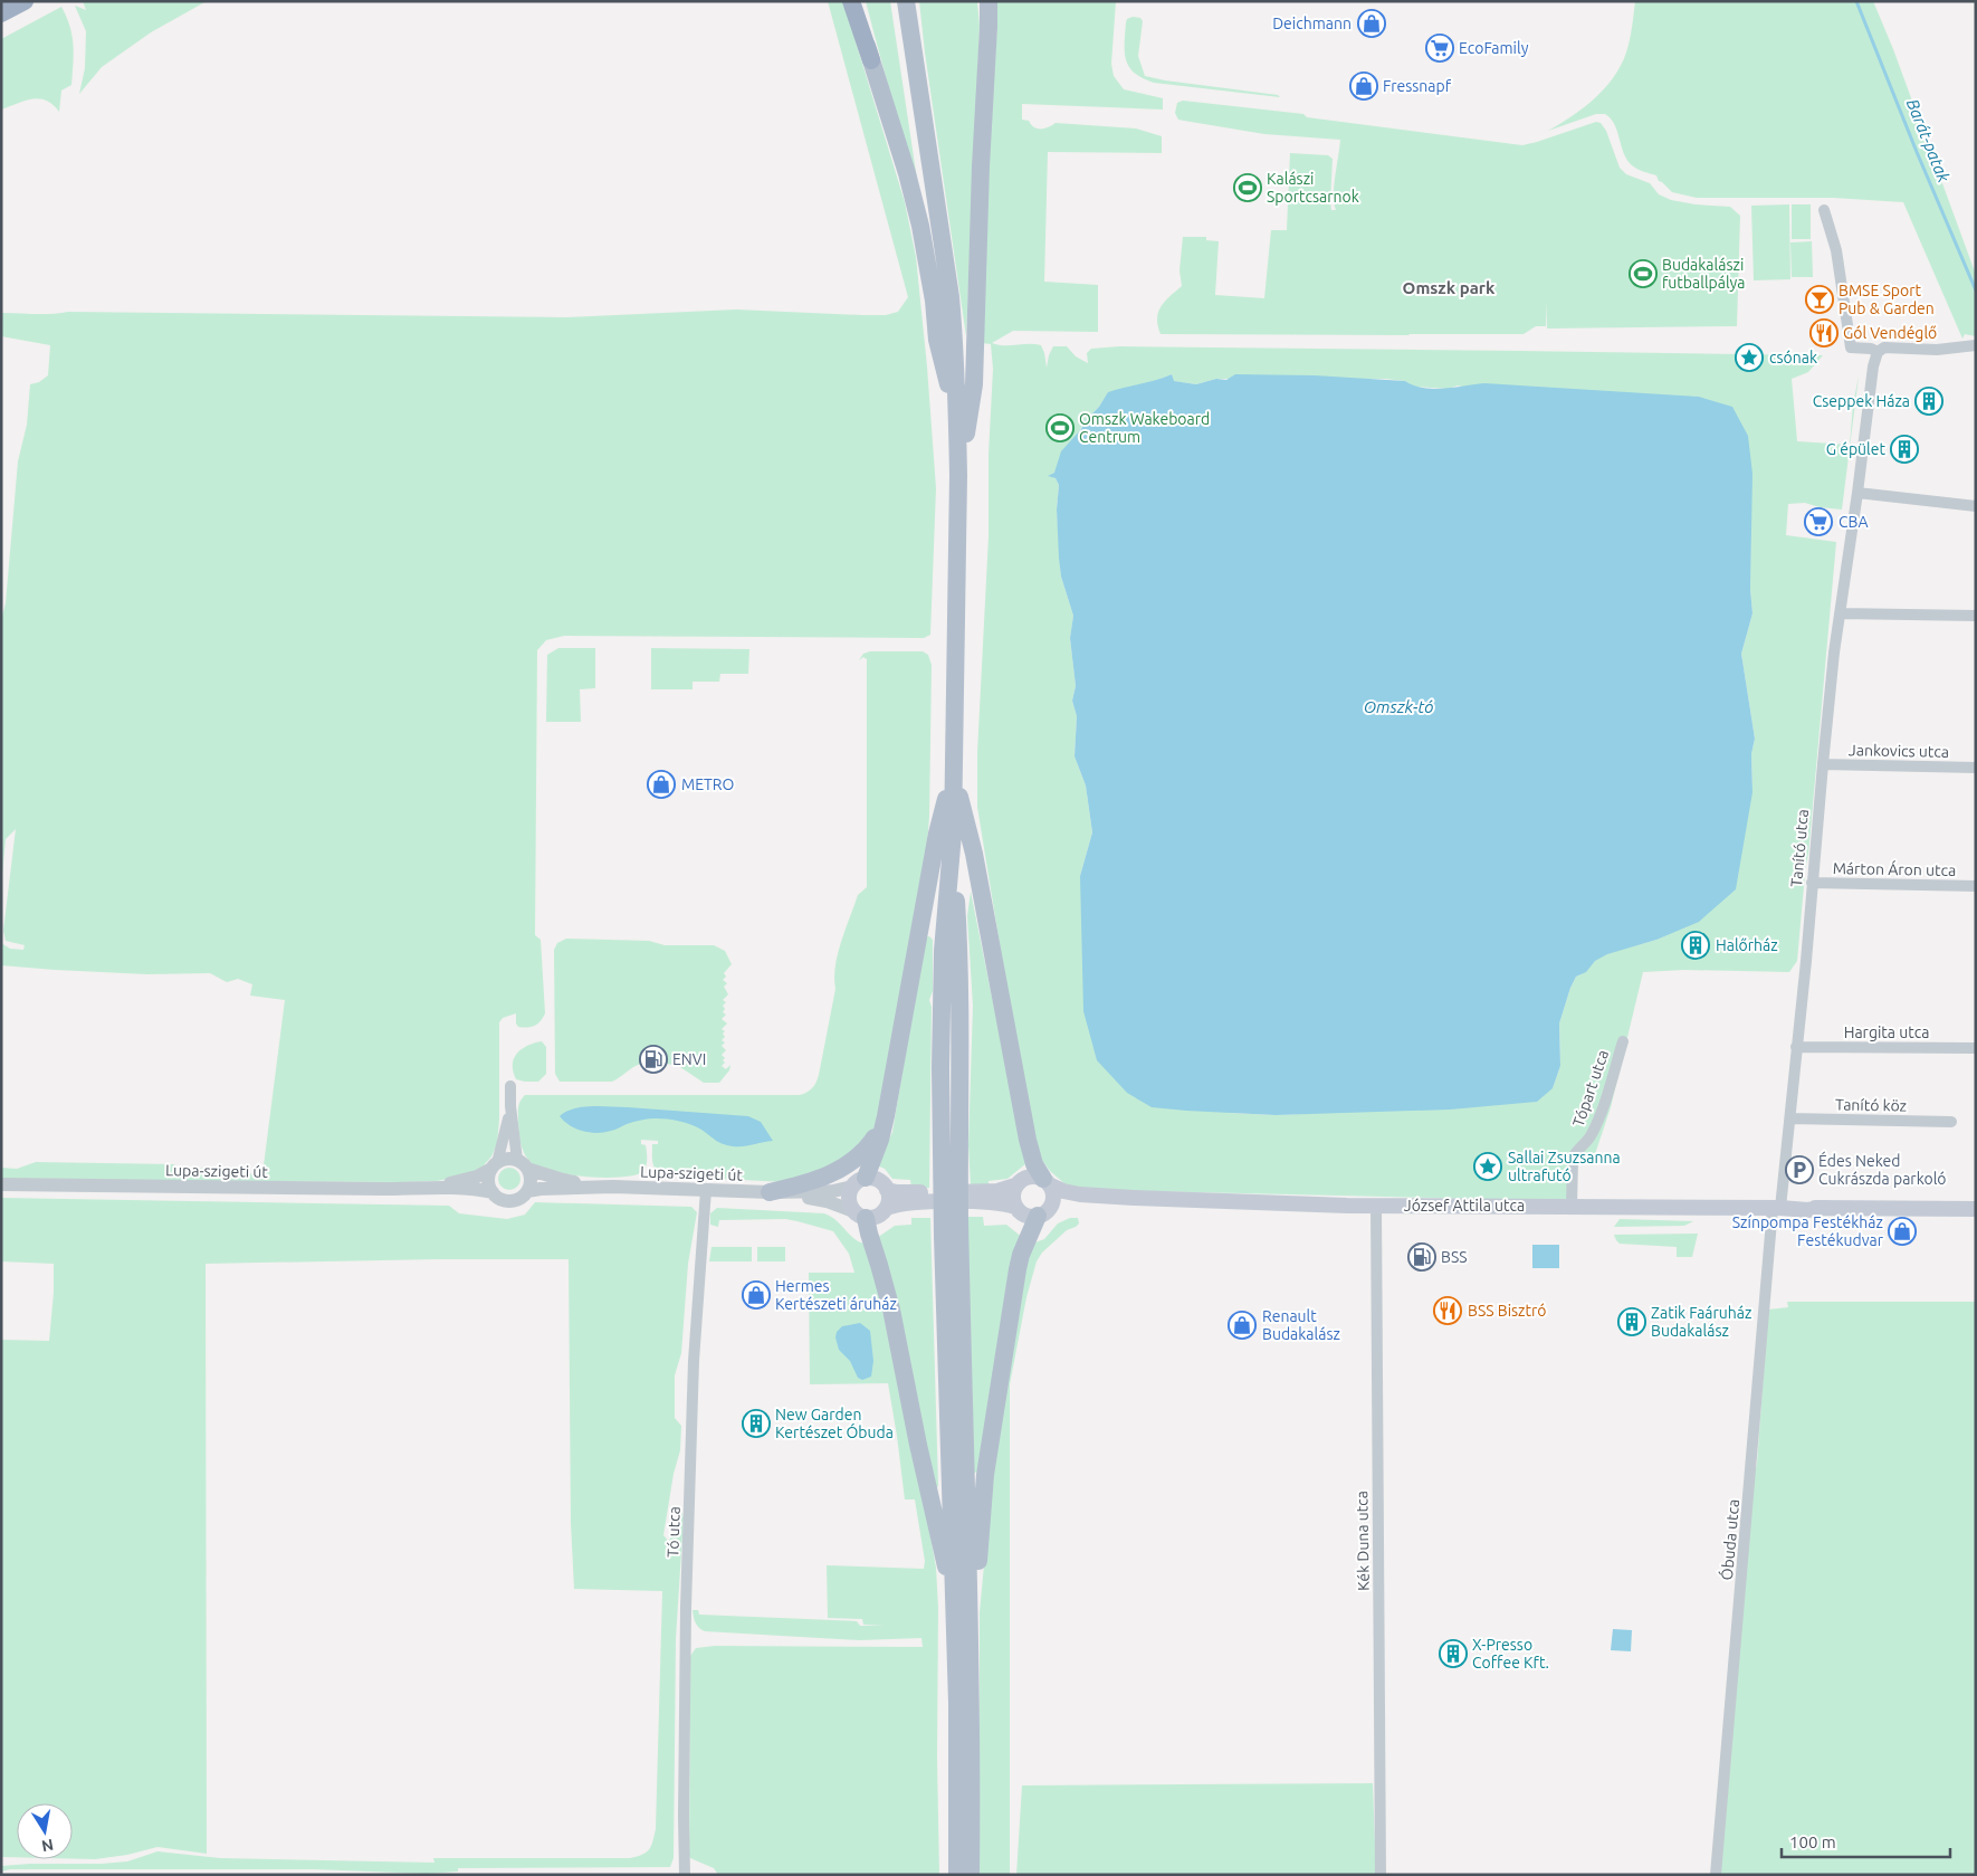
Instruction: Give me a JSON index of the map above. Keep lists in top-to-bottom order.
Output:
{
  "streets": {
    "main road": ["József Attila utca"],
    "street": [
      "Jankovics utca",
      "Tanító utca",
      "Márton Áron utca",
      "Hargita utca",
      "Tópart utca",
      "Tanító köz",
      "Lupa-szigeti út",
      "Tó utca",
      "Óbuda utca",
      "Kék Duna utca"
    ]
  },
  "crossings": [
    ["Jankovics utca", "Tanító utca"],
    ["Tanító utca", "Márton Áron utca"],
    ["Tanító utca", "Hargita utca"],
    ["Tanító utca", "Tanító köz"],
    ["Tanító utca", "József Attila utca"],
    ["Tanító utca", "Óbuda utca"],
    ["Tópart utca", "József Attila utca"],
    ["Lupa-szigeti út", "Tó utca"],
    ["József Attila utca", "Óbuda utca"],
    ["József Attila utca", "Kék Duna utca"]
  ],
  "districts": ["Omszk park"],
  "water": ["Barát-patak", "Omszk-tó"],
  "places": {
    "shop": [
      "Deichmann",
      "Fressnapf",
      "METRO",
      "Színpompa Festékház Festékudvar",
      "Hermes Kertészeti áruház",
      "Renault Budakalász"
    ],
    "supermarket": ["EcoFamily", "CBA"],
    "sports": ["Kalászi Sportcsarnok", "Budakalászi futballpálya", "Omszk Wakeboard Centrum"],
    "bar": ["BMSE Sport Pub & Garden"],
    "restaurant": ["Gól Vendéglő", "BSS Bisztró"],
    "place": ["csónak", "Sallai Zsuzsanna ultrafutó"],
    "building": [
      "Cseppek Háza",
      "G épület",
      "Halőrház",
      "Zatik Faáruház Budakalász",
      "New Garden Kertészet Óbuda",
      "X-Presso Coffee Kft."
    ],
    "fuel station": ["ENVI", "BSS"],
    "parking": ["Édes Neked Cukrászda parkoló"]
  },
  "scale_bar": "100 m",
  "north": "bottom"
}
